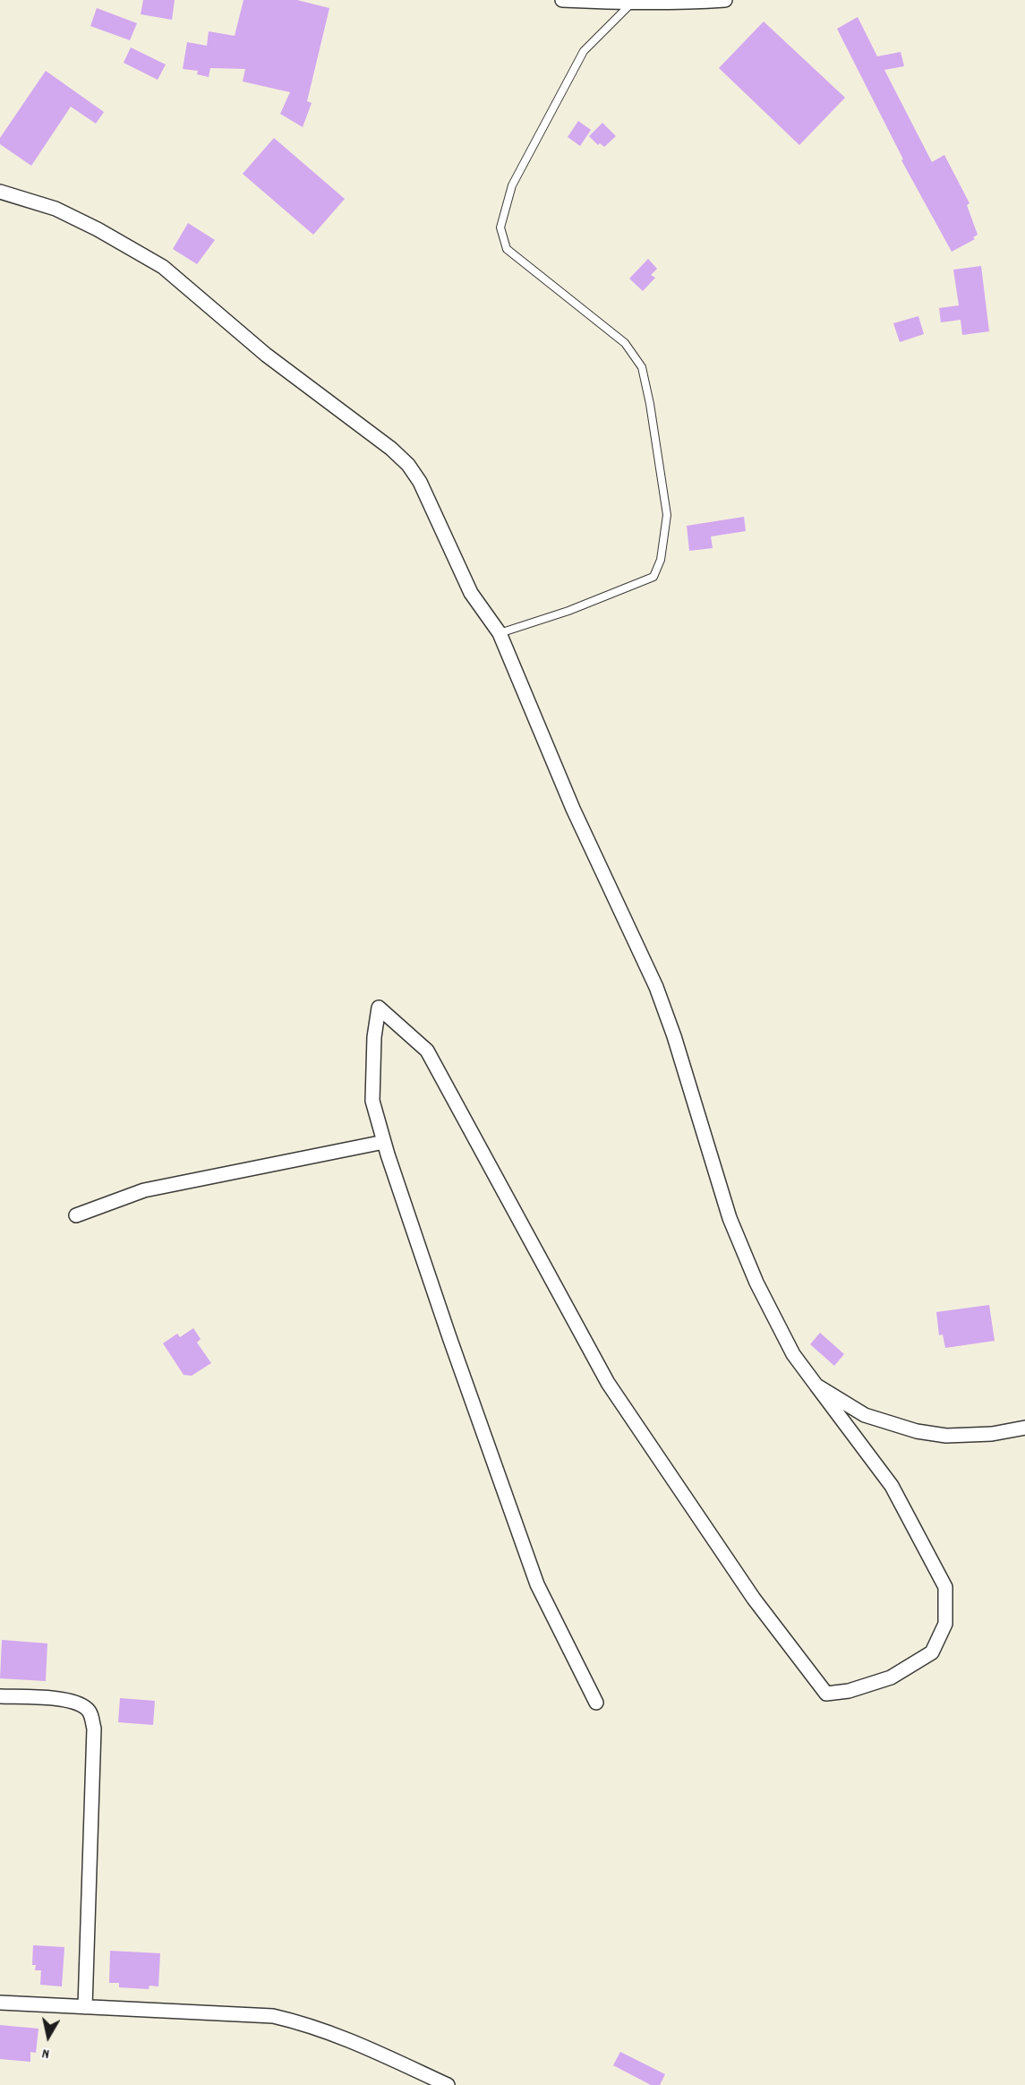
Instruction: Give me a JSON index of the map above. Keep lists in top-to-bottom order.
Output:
{
  "north": "bottom"
}
